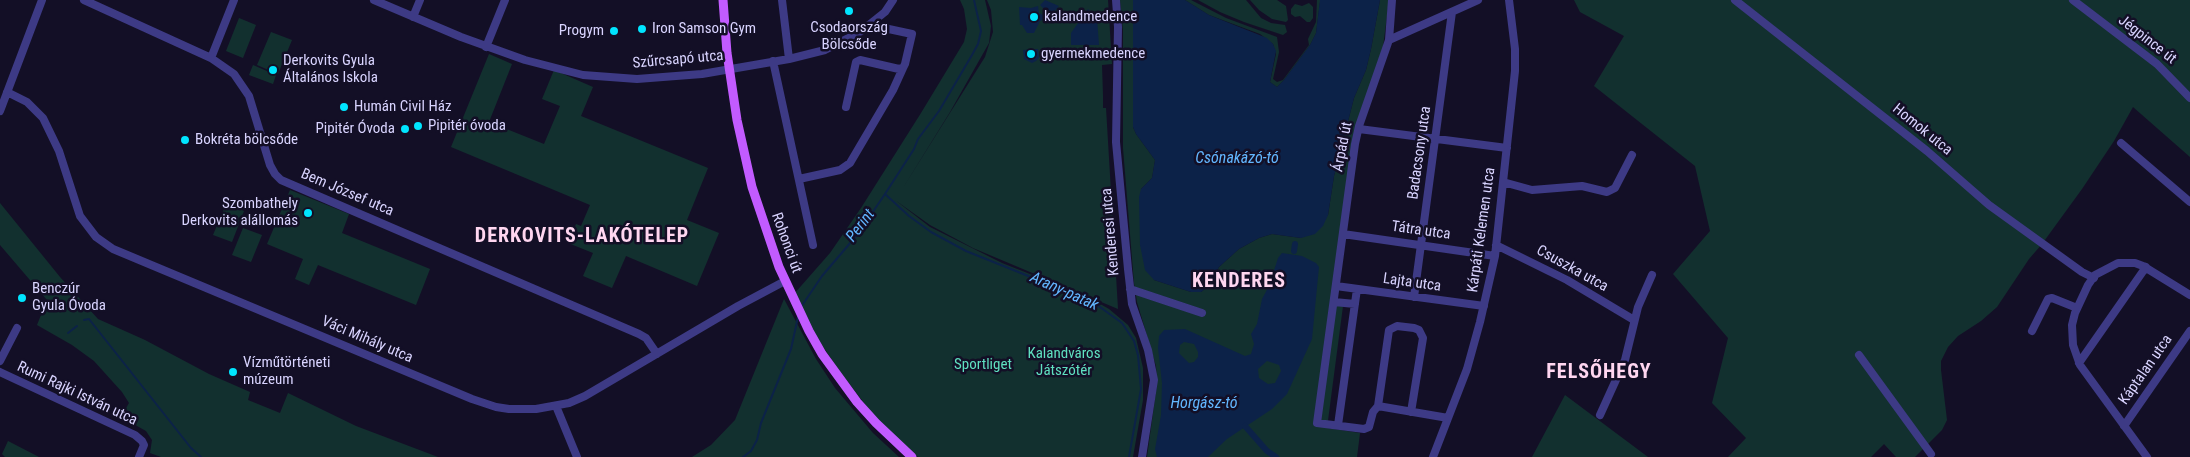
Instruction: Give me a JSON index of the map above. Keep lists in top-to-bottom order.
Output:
{
  "streets": {
    "main road": ["Rohonci út"],
    "street": [
      "Jégpince út",
      "Szűrcsapó utca",
      "Homok utca",
      "Árpád út",
      "Badacsony utca",
      "Bem József utca",
      "Kárpáti Kelemen utca",
      "Tátra utca",
      "Kenderesi utca",
      "Csuszka utca",
      "Lajta utca",
      "Váci Mihály utca",
      "Káptalan utca",
      "Rumi Rajki István utca"
    ]
  },
  "crossings": [
    ["Szűrcsapó utca", "Rohonci út"],
    ["Árpád út", "Tátra utca"],
    ["Árpád út", "Lajta utca"],
    ["Badacsony utca", "Tátra utca"],
    ["Badacsony utca", "Lajta utca"],
    ["Bem József utca", "Váci Mihály utca"],
    ["Kárpáti Kelemen utca", "Tátra utca"],
    ["Kárpáti Kelemen utca", "Csuszka utca"],
    ["Kárpáti Kelemen utca", "Lajta utca"],
    ["Rohonci út", "Váci Mihály utca"]
  ],
  "districts": ["DERKOVITS-LAKÓTELEP", "KENDERES", "FELSŐHEGY"],
  "water": [
    "Csónakázó-tó",
    "Perint",
    "Arany-patak",
    "Horgász-tó"
  ],
  "parks": ["Kalandváros Játszótér", "Sportliget"],
  "places": [
    "Csodaország Bölcsőde",
    "kalandmedence",
    "Iron Samson Gym",
    "Progym",
    "gyermekmedence",
    "Derkovits Gyula Általános Iskola",
    "Humán Civil Ház",
    "Pipitér óvoda",
    "Pipitér Óvoda",
    "Bokréta bölcsőde",
    "Szombathely Derkovits alállomás",
    "Benczúr Gyula Óvoda",
    "Vízműtörténeti múzeum"
  ]
}
